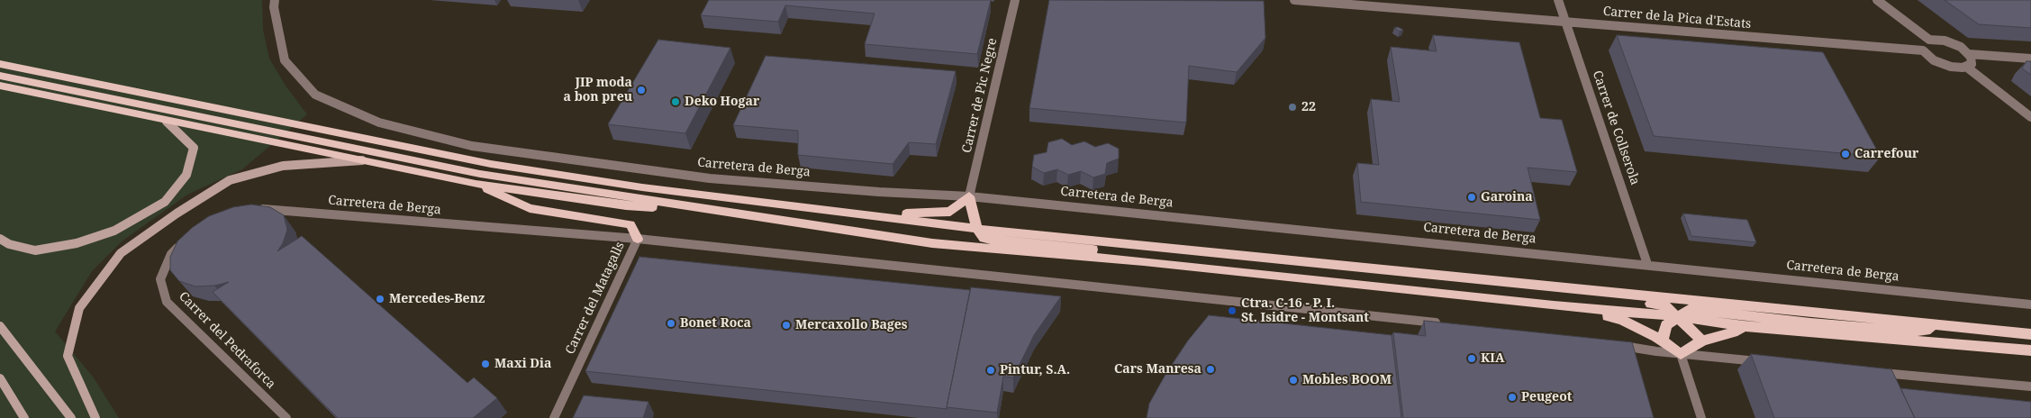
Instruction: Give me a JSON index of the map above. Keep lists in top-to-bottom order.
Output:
{
  "streets": {
    "street": [
      "Carrer de la Pica d'Estats",
      "Carrer de Pic Negre",
      "Carrer de Collserola",
      "Carretera de Berga",
      "Carrer del Matagalls",
      "Carrer del Pedraforca"
    ]
  },
  "crossings": [
    ["Carrer de la Pica d'Estats", "Carrer de Collserola"],
    ["Carrer de Pic Negre", "Carretera de Berga"],
    ["Carrer de Collserola", "Carretera de Berga"],
    ["Carretera de Berga", "Carrer del Matagalls"]
  ],
  "places": [
    "JIP moda a bon preu",
    "Deko Hogar",
    "22",
    "Carrefour",
    "Garoina",
    "Mercedes-Benz",
    "Ctra. C-16 - P. I. St. Isidre - Montsant",
    "Bonet Roca",
    "Mercaxollo Bages",
    "KIA",
    "Maxi Dia",
    "Cars Manresa",
    "Pintur, S.A.",
    "Mobles BOOM",
    "Peugeot"
  ]
}
